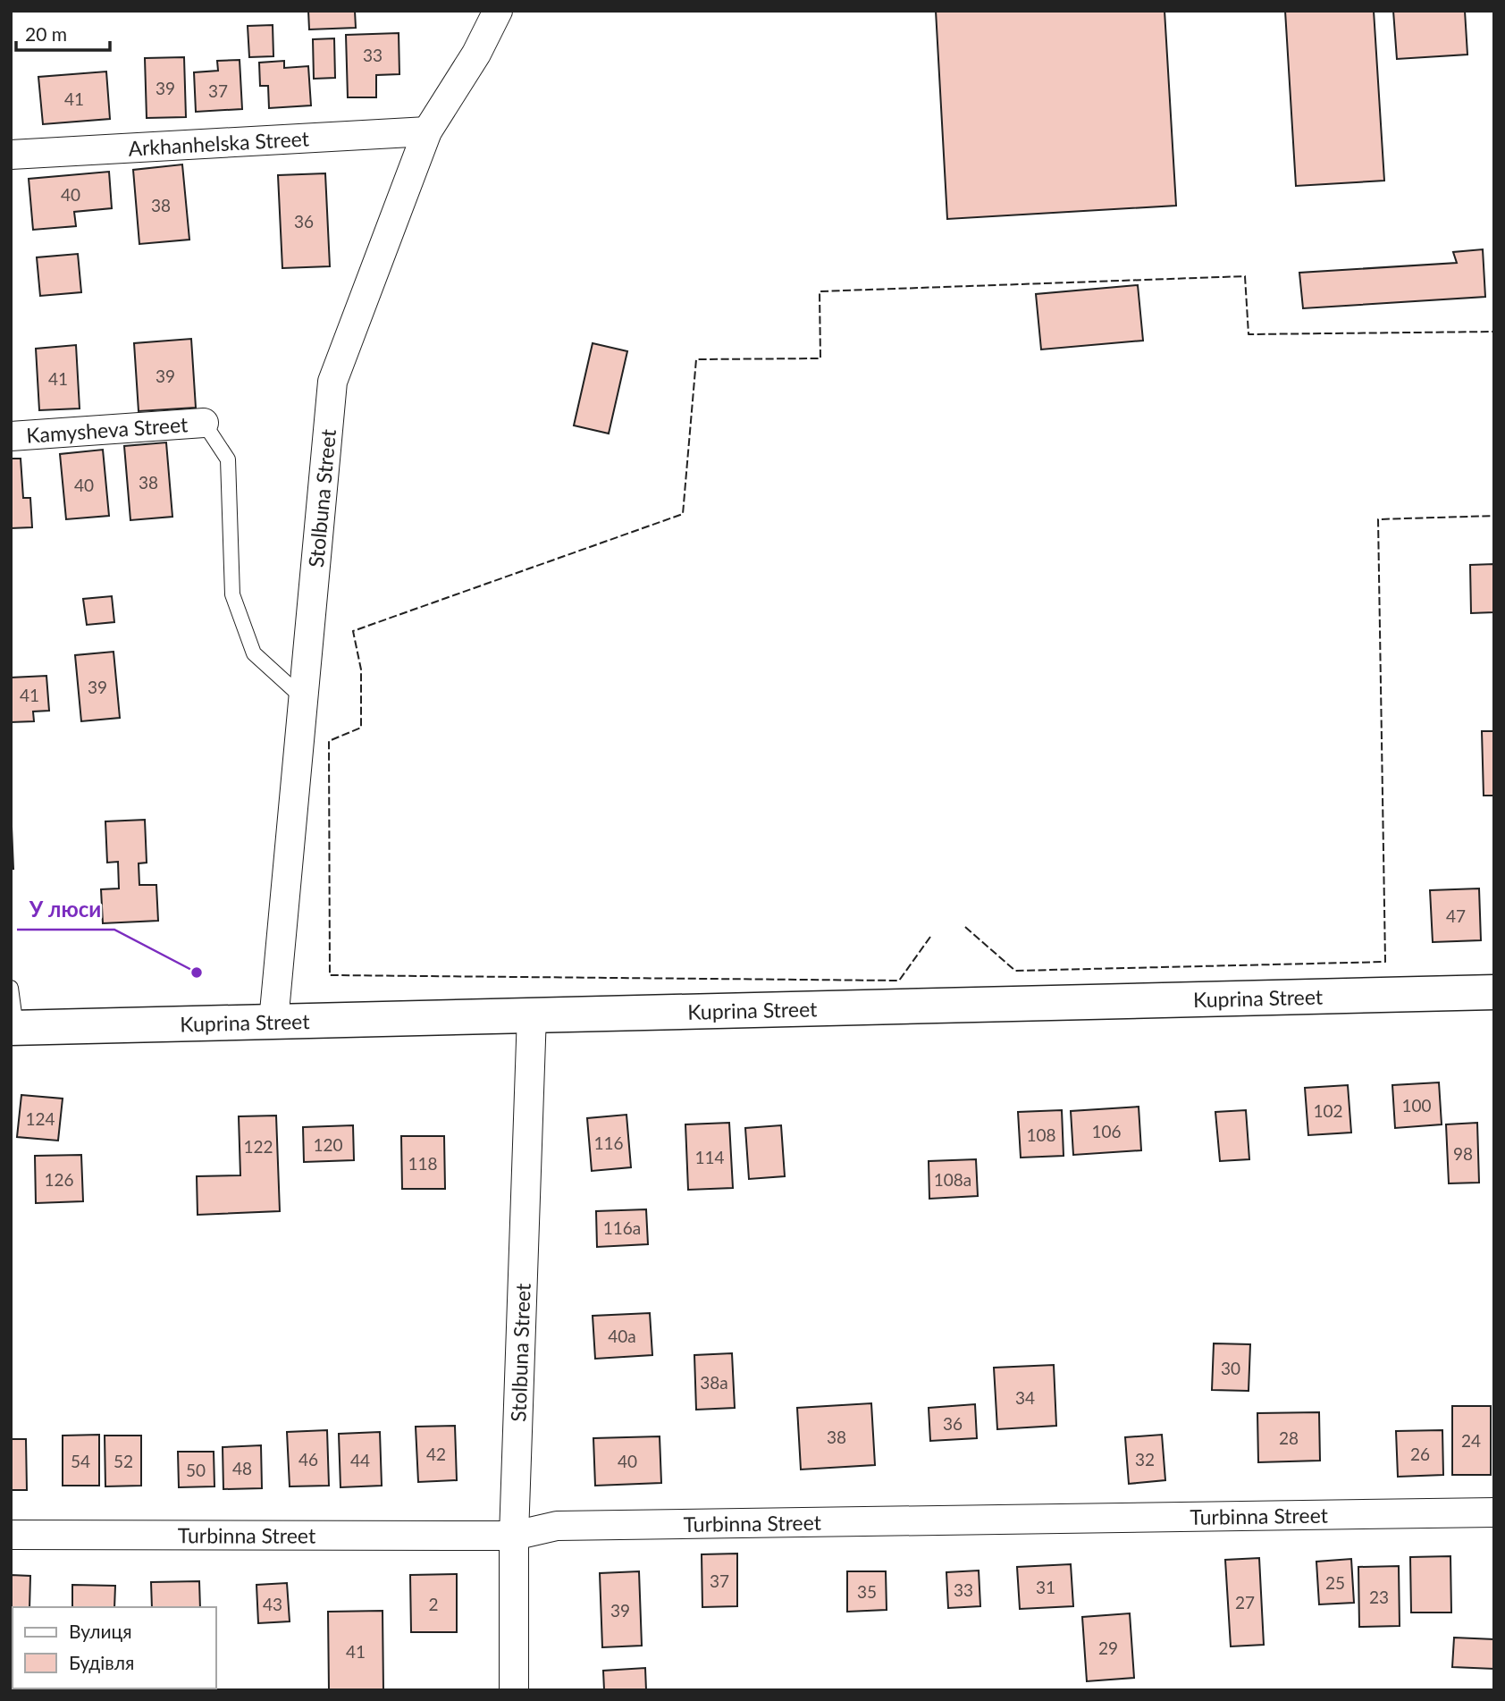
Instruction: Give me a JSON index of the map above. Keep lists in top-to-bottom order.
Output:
{
  "streets": {
    "main road": ["Kuprina Street"],
    "street": [
      "Arkhanhelska Street",
      "Kamysheva Street",
      "Stolbuna Street",
      "Turbinna Street"
    ]
  },
  "crossings": [
    ["Arkhanhelska Street", "Stolbuna Street"],
    ["Stolbuna Street", "Kuprina Street"],
    ["Stolbuna Street", "Turbinna Street"]
  ],
  "places": ["У люси"],
  "house_numbers": [
    "33",
    "39",
    "37",
    "41",
    "40",
    "38",
    "36",
    "39",
    "41",
    "38",
    "40",
    "39",
    "41",
    "47",
    "100",
    "102",
    "124",
    "106",
    "108",
    "116",
    "120",
    "122",
    "98",
    "114",
    "118",
    "126",
    "108а",
    "116а",
    "40а",
    "30",
    "38а",
    "34",
    "36",
    "38",
    "28",
    "24",
    "42",
    "26",
    "46",
    "32",
    "44",
    "54",
    "52",
    "40",
    "48",
    "50",
    "37",
    "25",
    "31",
    "33",
    "35",
    "23",
    "27",
    "43",
    "2",
    "39",
    "29",
    "41"
  ],
  "legend": ["Вулиця", "Будівля"],
  "scale_bar": "20 m"
}
